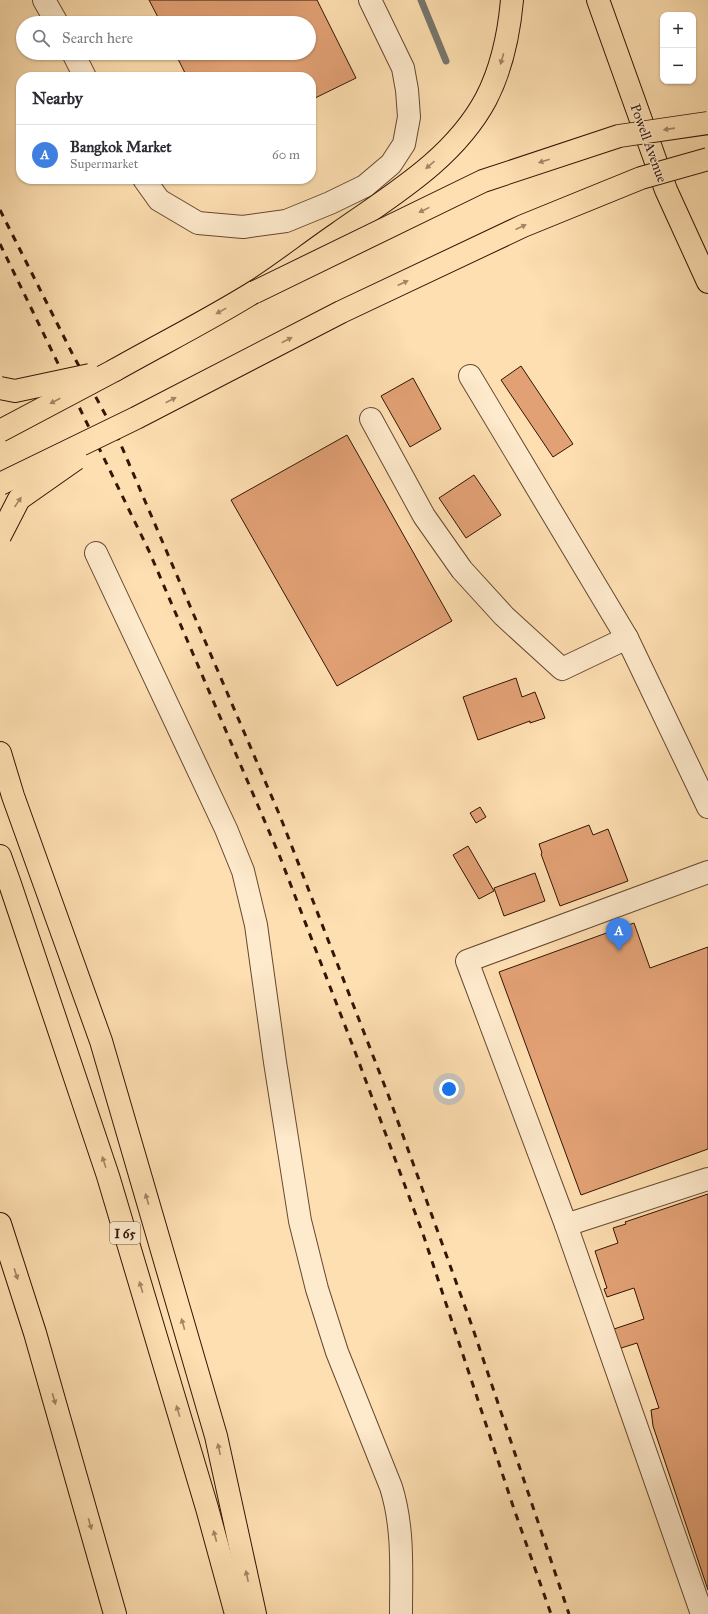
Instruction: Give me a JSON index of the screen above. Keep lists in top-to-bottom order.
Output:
{
  "streets": {
    "main road": ["Powell Avenue", "I 65"]
  },
  "page": {
    "map_buttons": ["+", "−"],
    "search": "Search here",
    "heading": "Nearby",
    "list": [
      {
        "mark": "A",
        "name": "Bangkok Market",
        "note": "Supermarket",
        "value": "60 m"
      }
    ],
    "pins": "A"
  }
}
